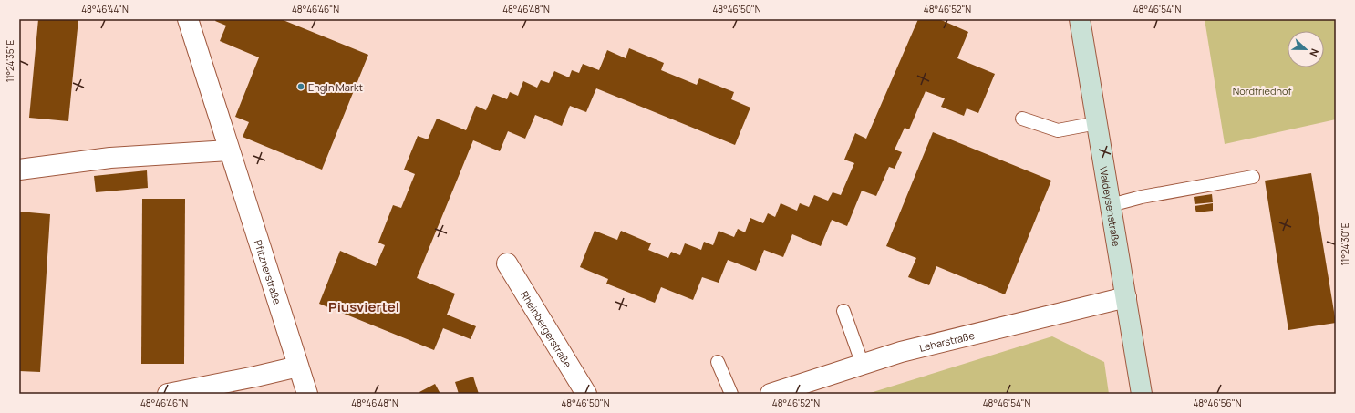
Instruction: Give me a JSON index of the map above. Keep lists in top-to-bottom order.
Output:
{
  "streets": {
    "street": [
      "Waldeysenstraße",
      "Pfitznerstraße",
      "Rheinbergerstraße",
      "Leharstraße"
    ]
  },
  "crossings": [
    ["Waldeysenstraße", "Leharstraße"]
  ],
  "districts": ["Piusviertel"],
  "parks": ["Nordfriedhof"],
  "places": ["EngIn Markt"],
  "north": "right",
  "coordinates": [
    "48°46'44\"N",
    "48°46'46\"N",
    "48°46'48\"N",
    "48°46'50\"N",
    "48°46'52\"N",
    "48°46'54\"N",
    "11°24'35\"E",
    "11°24'30\"E",
    "48°46'56\"N"
  ]
}
